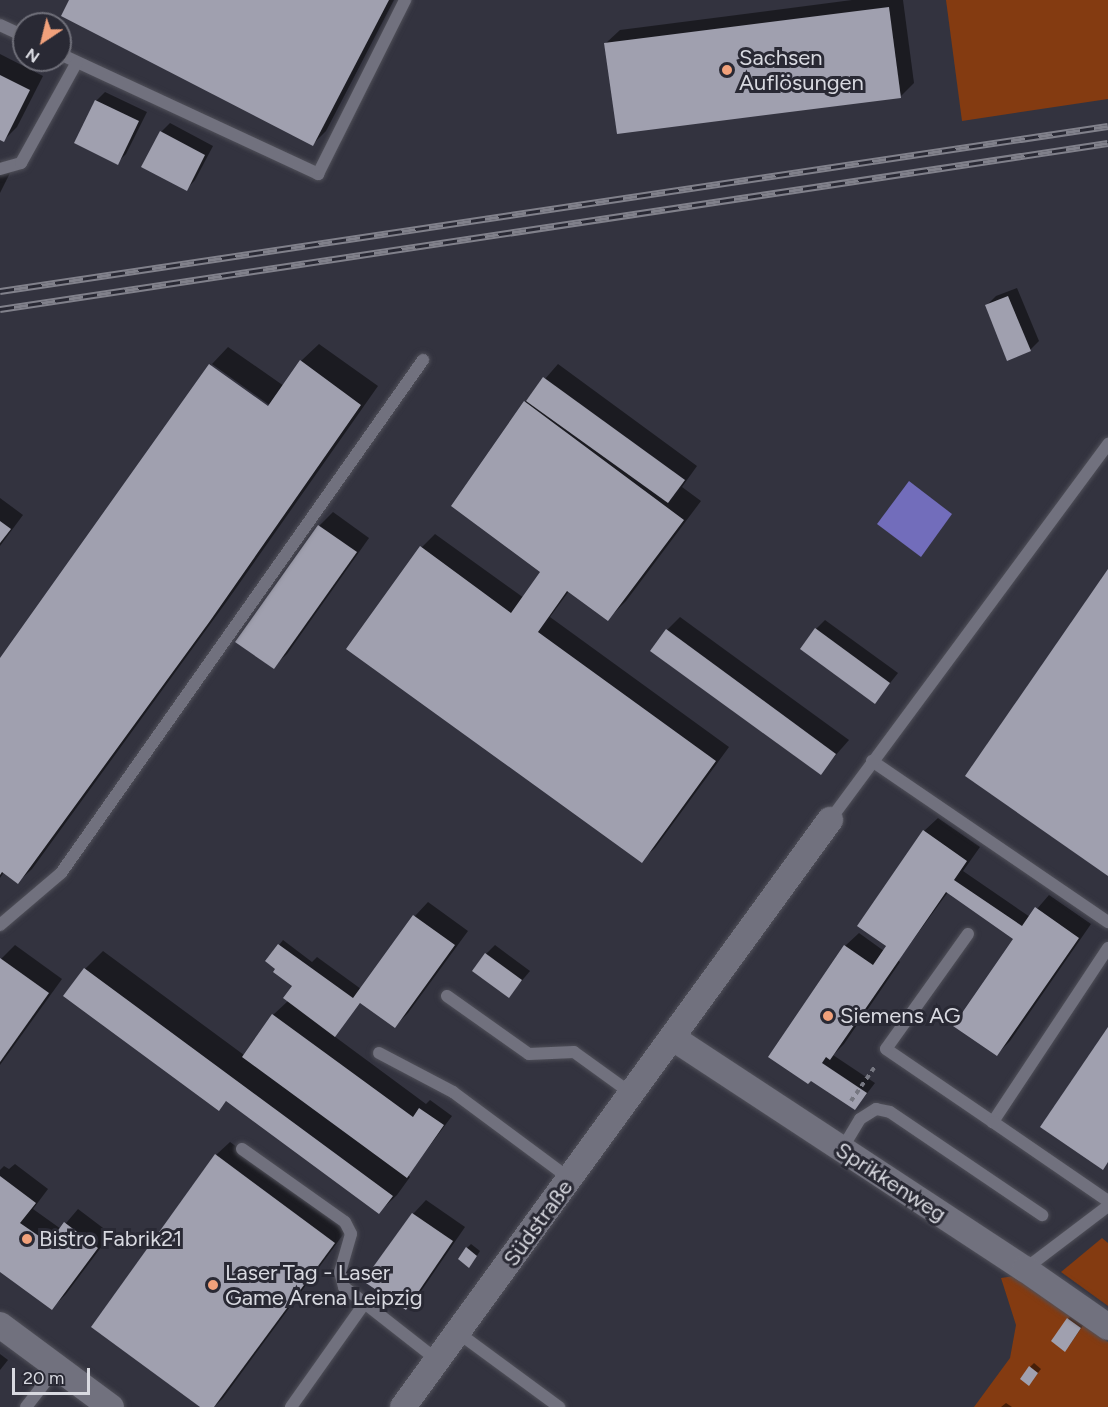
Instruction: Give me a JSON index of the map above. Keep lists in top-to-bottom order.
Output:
{
  "streets": {
    "street": ["Sprikkenweg", "Südstraße"]
  },
  "crossings": [
    ["Sprikkenweg", "Südstraße"]
  ],
  "places": [
    "Sachsen Auflösungen",
    "Siemens AG",
    "Bistro Fabrik21",
    "Laser Tag - Laser Game Arena Leipzig"
  ],
  "scale_bar": "20 m",
  "north": "bottom left"
}
